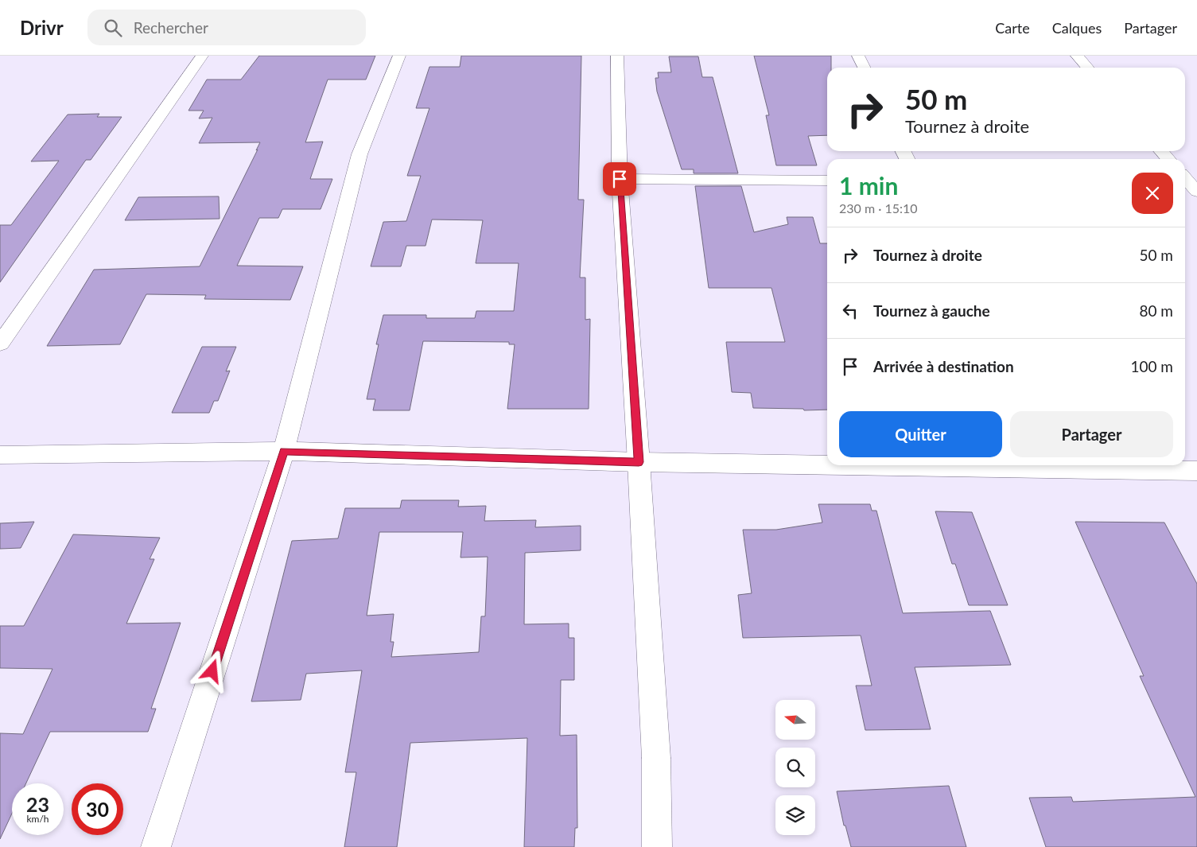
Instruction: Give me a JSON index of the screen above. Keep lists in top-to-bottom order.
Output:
{
  "north": "left",
  "page": {
    "header": "Drivr",
    "search": "Rechercher",
    "nav": ["Carte", "Calques", "Partager"],
    "turn": ["50 m", "Tournez à droite"],
    "heading": ["1 min", "230 m · 15:10"],
    "list": [
      {
        "name": "Tournez à droite",
        "value": "50 m"
      },
      {
        "name": "Tournez à gauche",
        "value": "80 m"
      },
      {
        "name": "Arrivée à destination",
        "value": "100 m"
      }
    ],
    "buttons": ["Quitter", "Partager"],
    "speed": "23 km/h",
    "limit": "30"
  }
}
